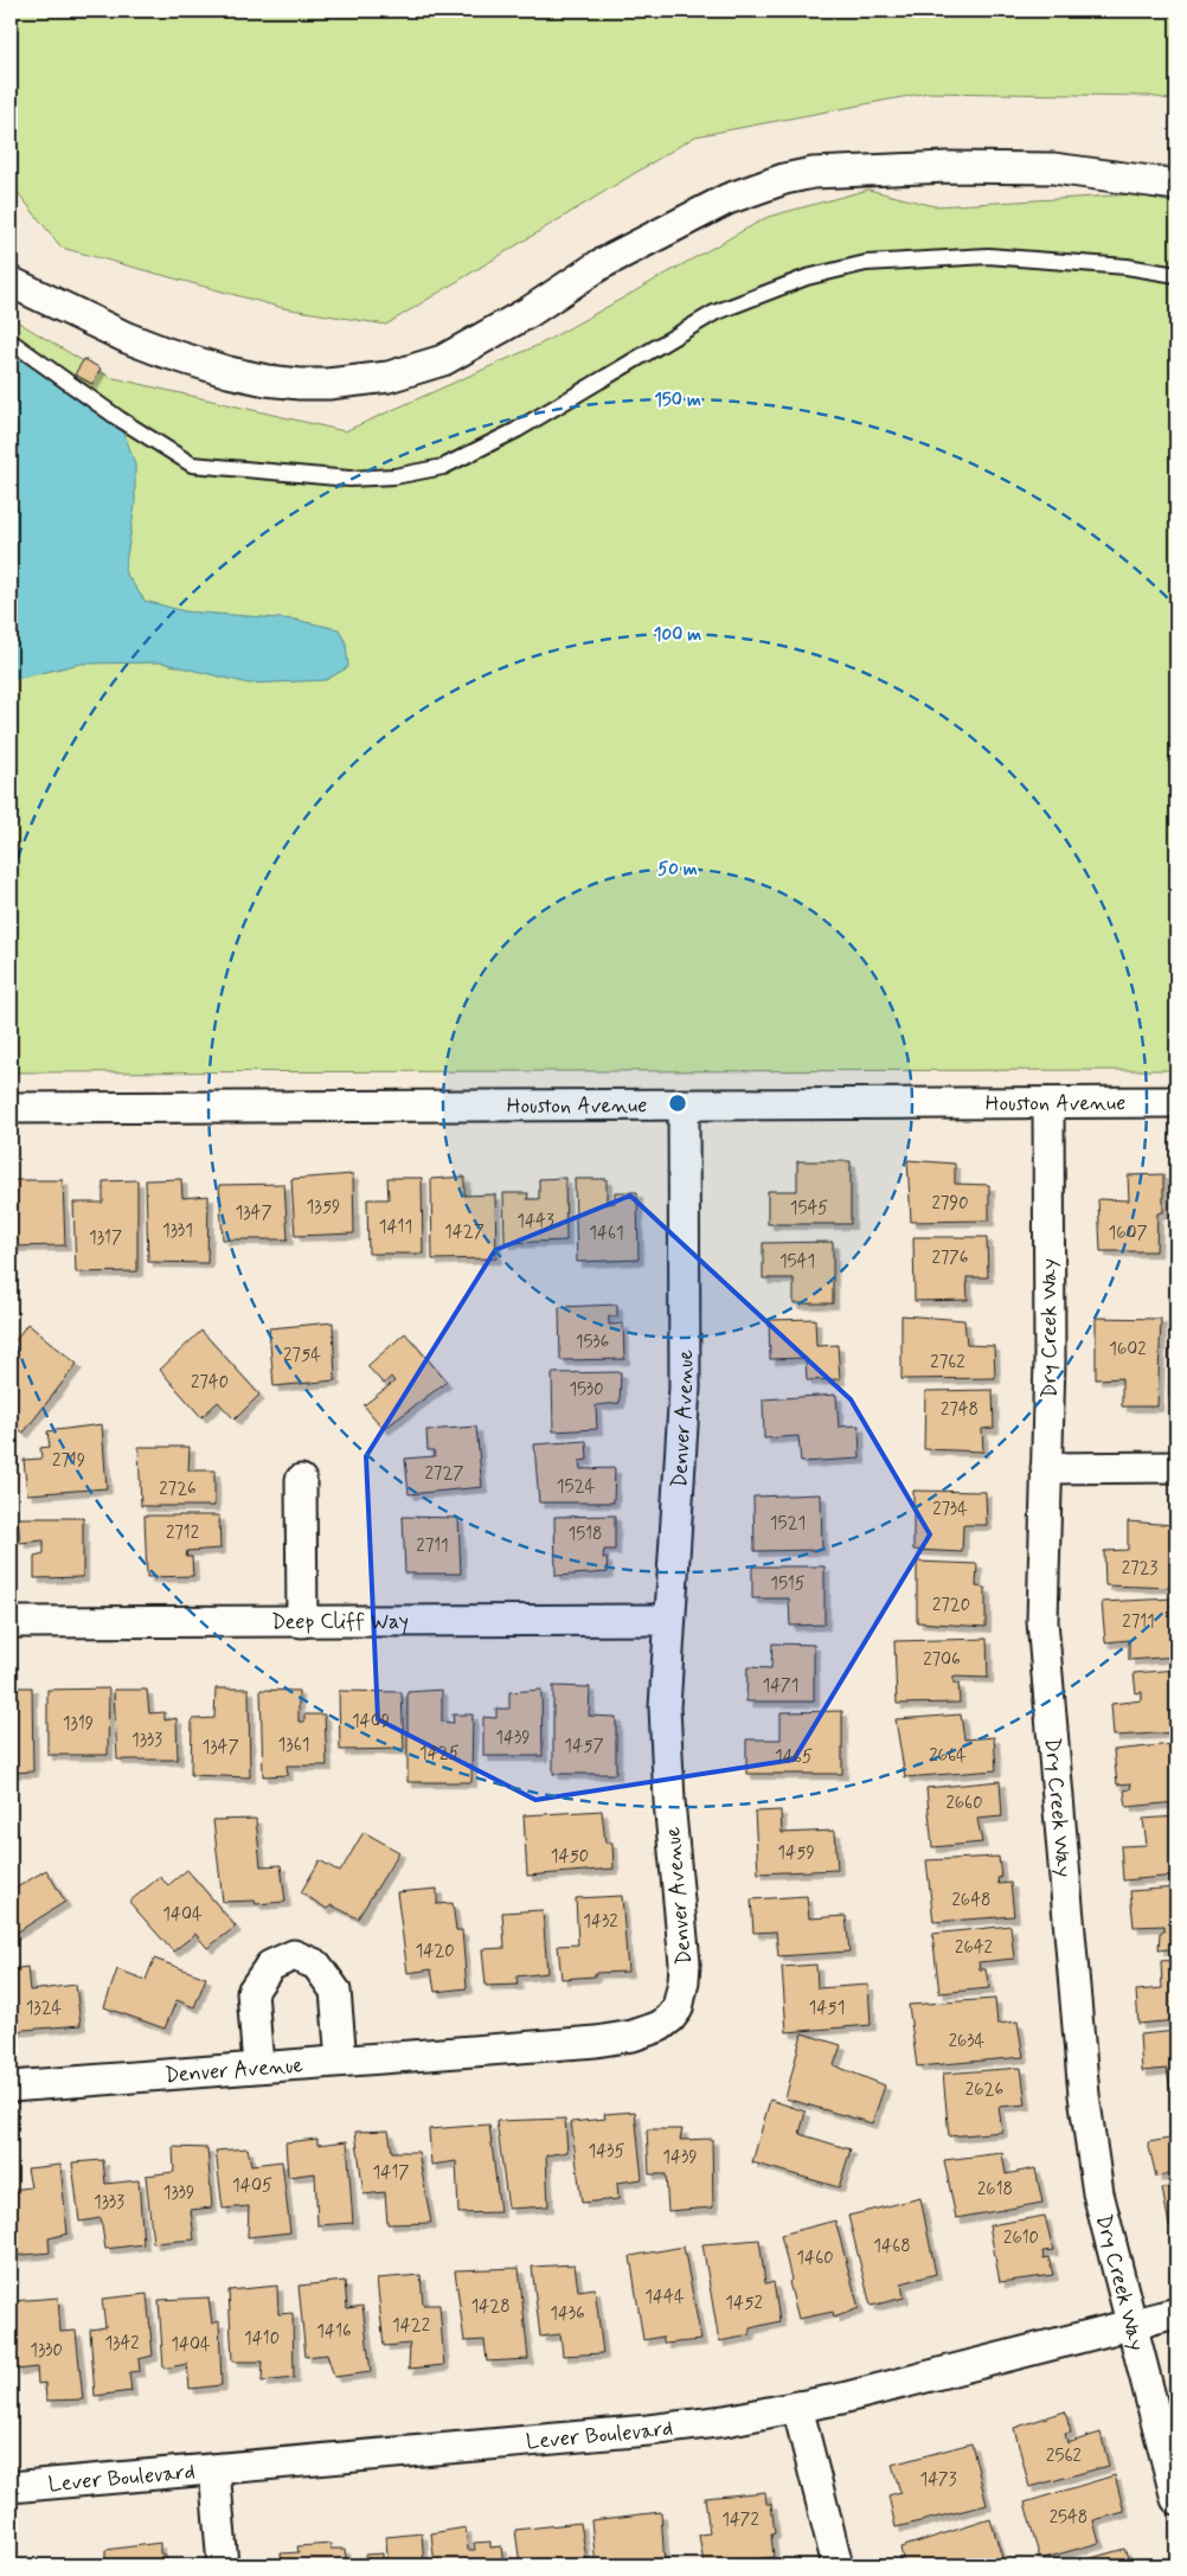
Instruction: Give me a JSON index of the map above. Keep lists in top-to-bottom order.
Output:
{
  "streets": {
    "street": [
      "Houston Avenue",
      "Dry Creek Way",
      "Denver Avenue",
      "Deep Cliff Way",
      "Lever Boulevard"
    ]
  },
  "crossings": [
    ["Houston Avenue", "Dry Creek Way"],
    ["Houston Avenue", "Denver Avenue"],
    ["Dry Creek Way", "Lever Boulevard"],
    ["Denver Avenue", "Deep Cliff Way"]
  ],
  "house_numbers": [
    "2790",
    "1359",
    "1545",
    "1347",
    "1443",
    "1411",
    "1331",
    "1427",
    "1461",
    "1607",
    "1317",
    "2776",
    "1541",
    "1536",
    "1602",
    "2754",
    "2762",
    "2740",
    "1530",
    "2748",
    "2719",
    "2727",
    "1524",
    "2726",
    "2734",
    "1521",
    "2712",
    "1518",
    "2711",
    "2723",
    "1515",
    "2720",
    "2711",
    "2706",
    "1471",
    "1409",
    "1319",
    "1439",
    "1333",
    "1361",
    "1457",
    "1347",
    "1425",
    "2664",
    "1465",
    "2660",
    "1459",
    "1450",
    "2648",
    "1404",
    "1432",
    "2642",
    "1420",
    "1324",
    "1451",
    "2634",
    "2626",
    "1435",
    "1439",
    "1417",
    "1405",
    "2618",
    "1339",
    "1333",
    "2610",
    "1468",
    "1460",
    "1444",
    "1452",
    "1428",
    "1436",
    "1422",
    "1416",
    "1410",
    "1342",
    "1404",
    "1330",
    "2562",
    "1473",
    "2548",
    "1472"
  ],
  "rings": ["150 m", "100 m", "50 m"]
}
